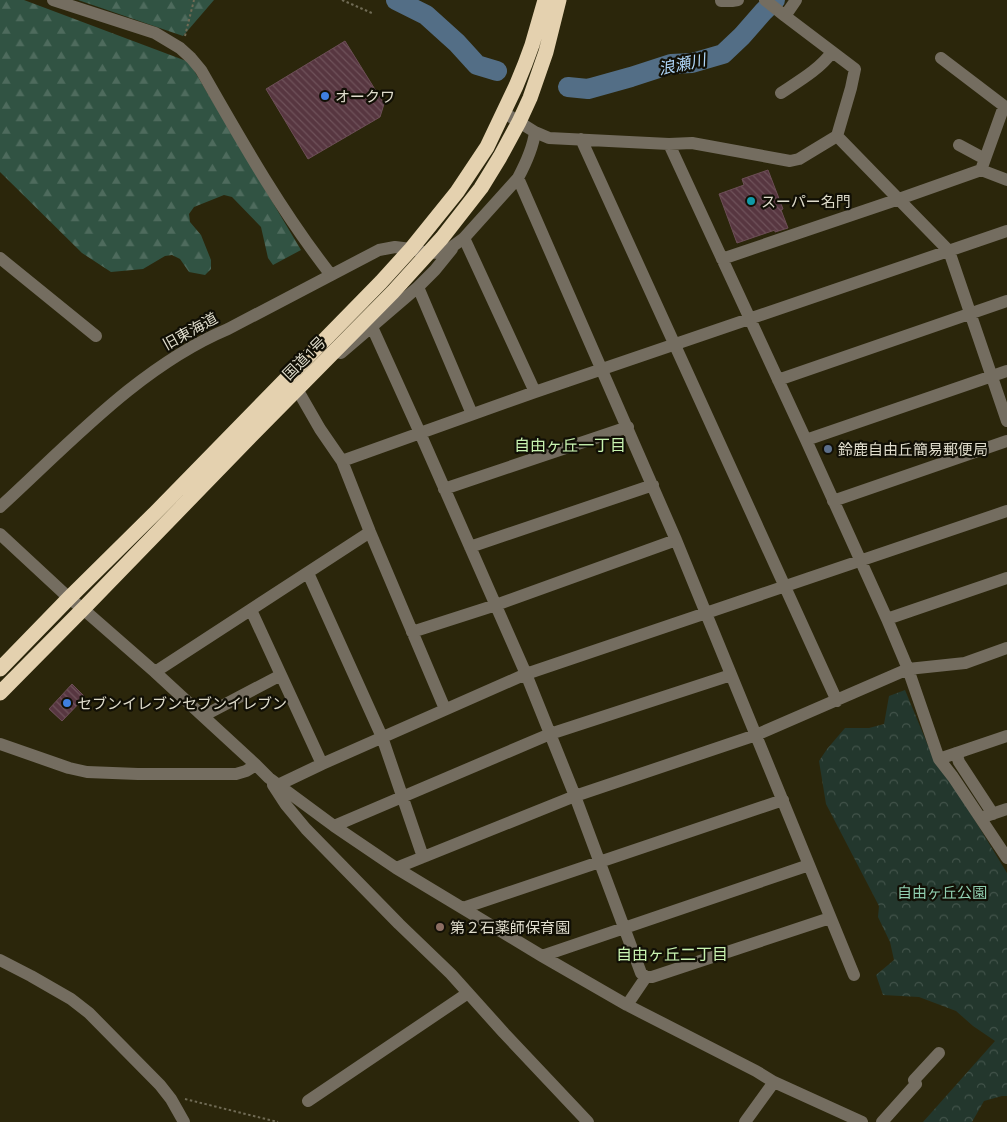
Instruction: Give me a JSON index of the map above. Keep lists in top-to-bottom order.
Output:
{
  "streets": {
    "highway": ["国道1号"],
    "street": ["旧東海道"]
  },
  "crossings": [
    ["旧東海道", "国道1号"]
  ],
  "districts": ["自由ヶ丘一丁目", "自由ヶ丘二丁目"],
  "water": ["浪瀬川"],
  "parks": ["自由ヶ丘公園"],
  "places": [
    "オークワ",
    "スーパー名門",
    "鈴鹿自由丘簡易郵便局",
    "セブンイレブンセブンイレブン",
    "第２石薬師保育園"
  ]
}
